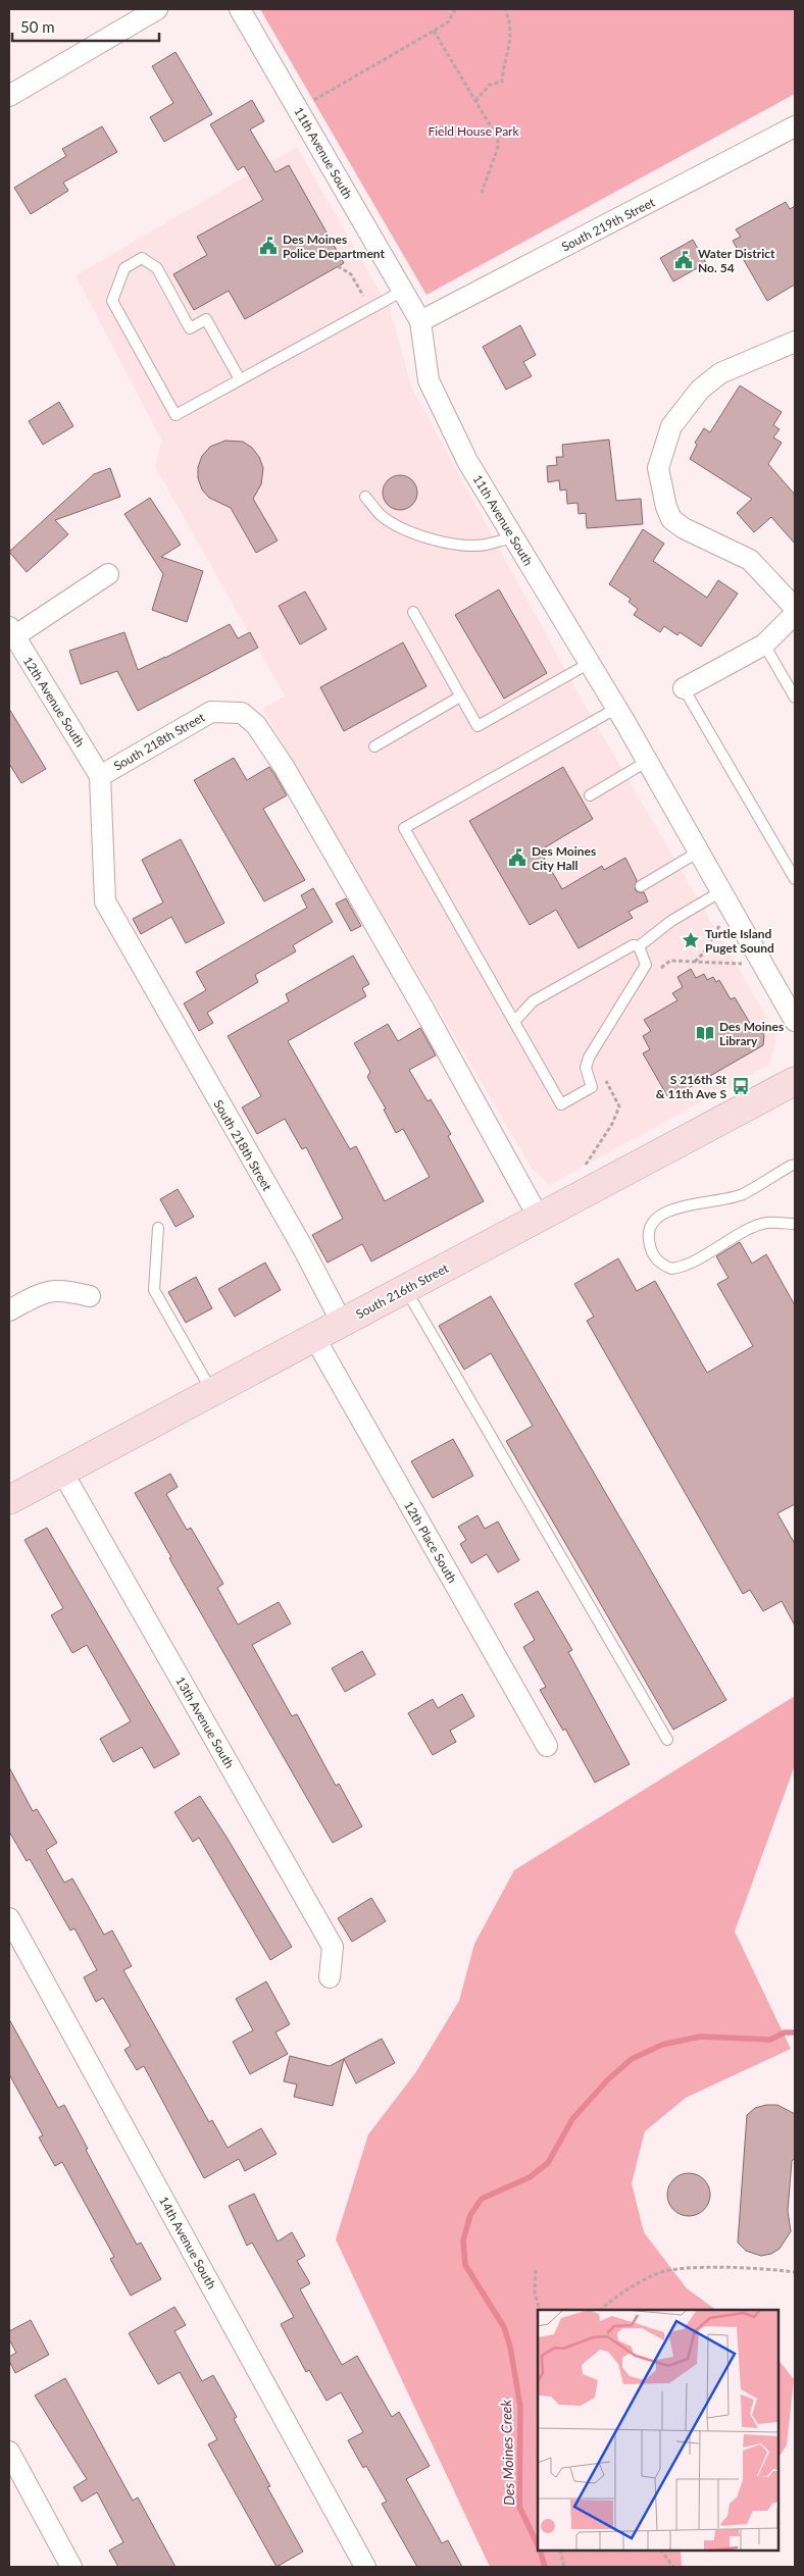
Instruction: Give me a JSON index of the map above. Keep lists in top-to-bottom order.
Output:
{
  "streets": {
    "main road": ["South 216th Street"],
    "street": [
      "11th Avenue South",
      "South 219th Street",
      "12th Avenue South",
      "South 218th Street",
      "12th Place South",
      "13th Avenue South",
      "14th Avenue South"
    ]
  },
  "crossings": [
    ["11th Avenue South", "South 219th Street"],
    ["12th Avenue South", "South 218th Street"],
    ["South 218th Street", "South 216th Street"],
    ["South 216th Street", "12th Place South"],
    ["South 216th Street", "13th Avenue South"]
  ],
  "water": ["Des Moines Creek"],
  "parks": ["Field House Park"],
  "places": {
    "public building": ["Des Moines Police Department", "Water District No. 54", "Des Moines City Hall"],
    "place": ["Turtle Island Puget Sound"],
    "library": ["Des Moines Library"],
    "bus stop": ["S 216th St & 11th Ave S"]
  },
  "scale_bar": "50 m"
}
